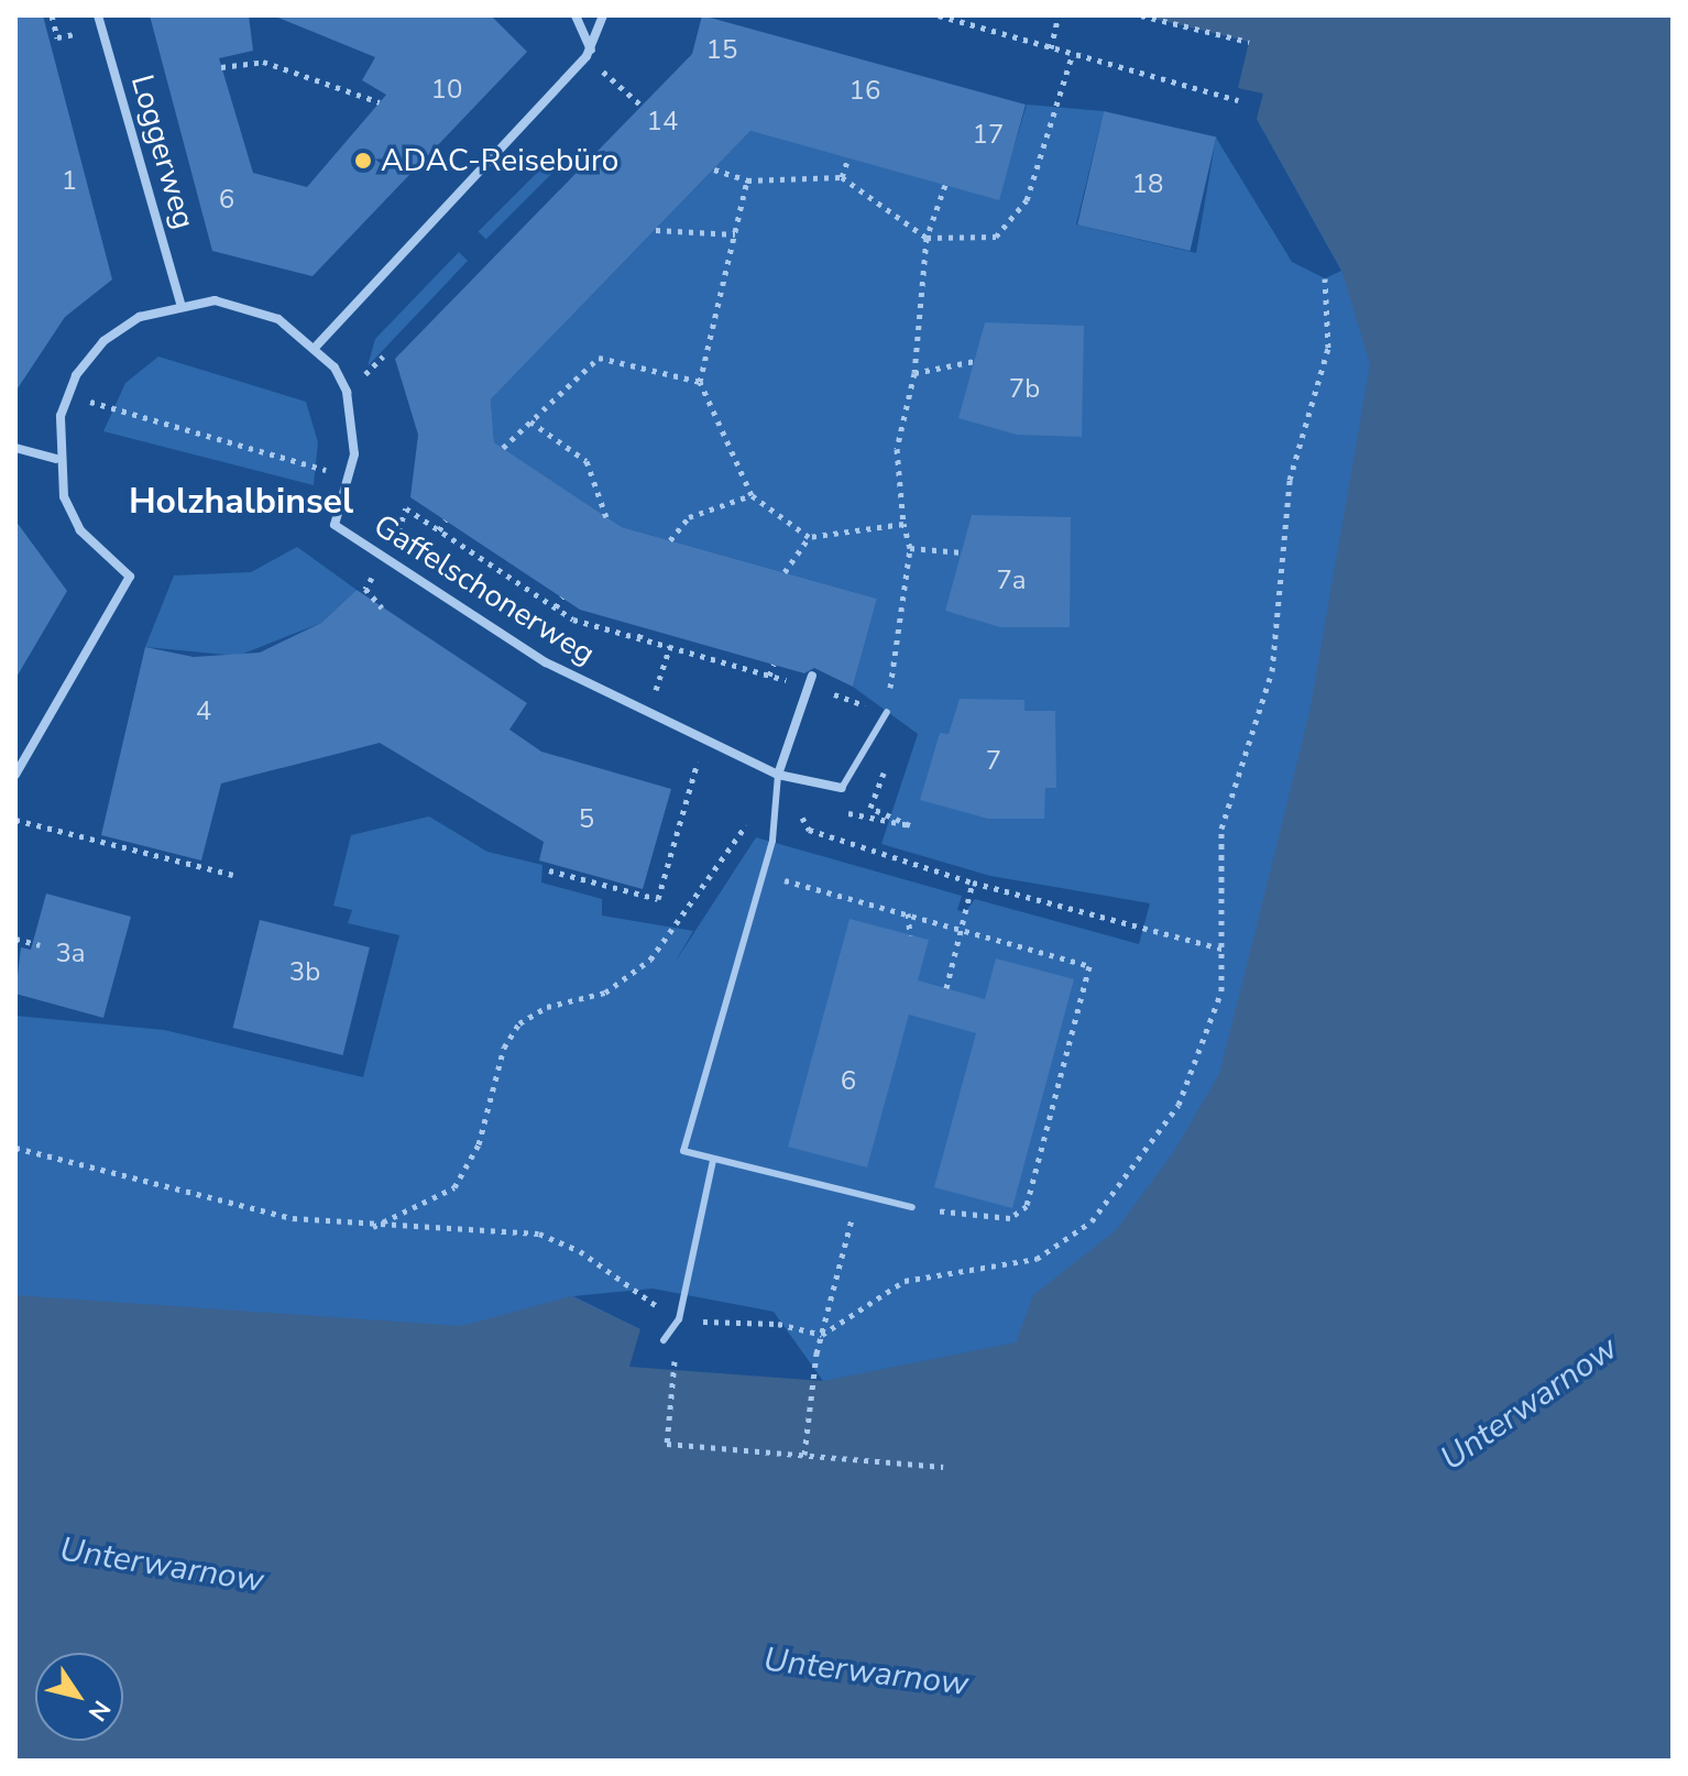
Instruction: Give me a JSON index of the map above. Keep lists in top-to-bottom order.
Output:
{
  "streets": {
    "street": ["Loggerweg", "Gaffelschonerweg"]
  },
  "crossings": [
    ["Loggerweg", "Gaffelschonerweg"]
  ],
  "districts": ["Holzhalbinsel"],
  "water": ["Unterwarnow"],
  "places": ["ADAC-Reisebüro"],
  "house_numbers": [
    "15",
    "10",
    "16",
    "14",
    "17",
    "1",
    "18",
    "6",
    "7b",
    "7a",
    "4",
    "7",
    "5",
    "3a",
    "3b",
    "6"
  ],
  "north": "bottom right"
}
